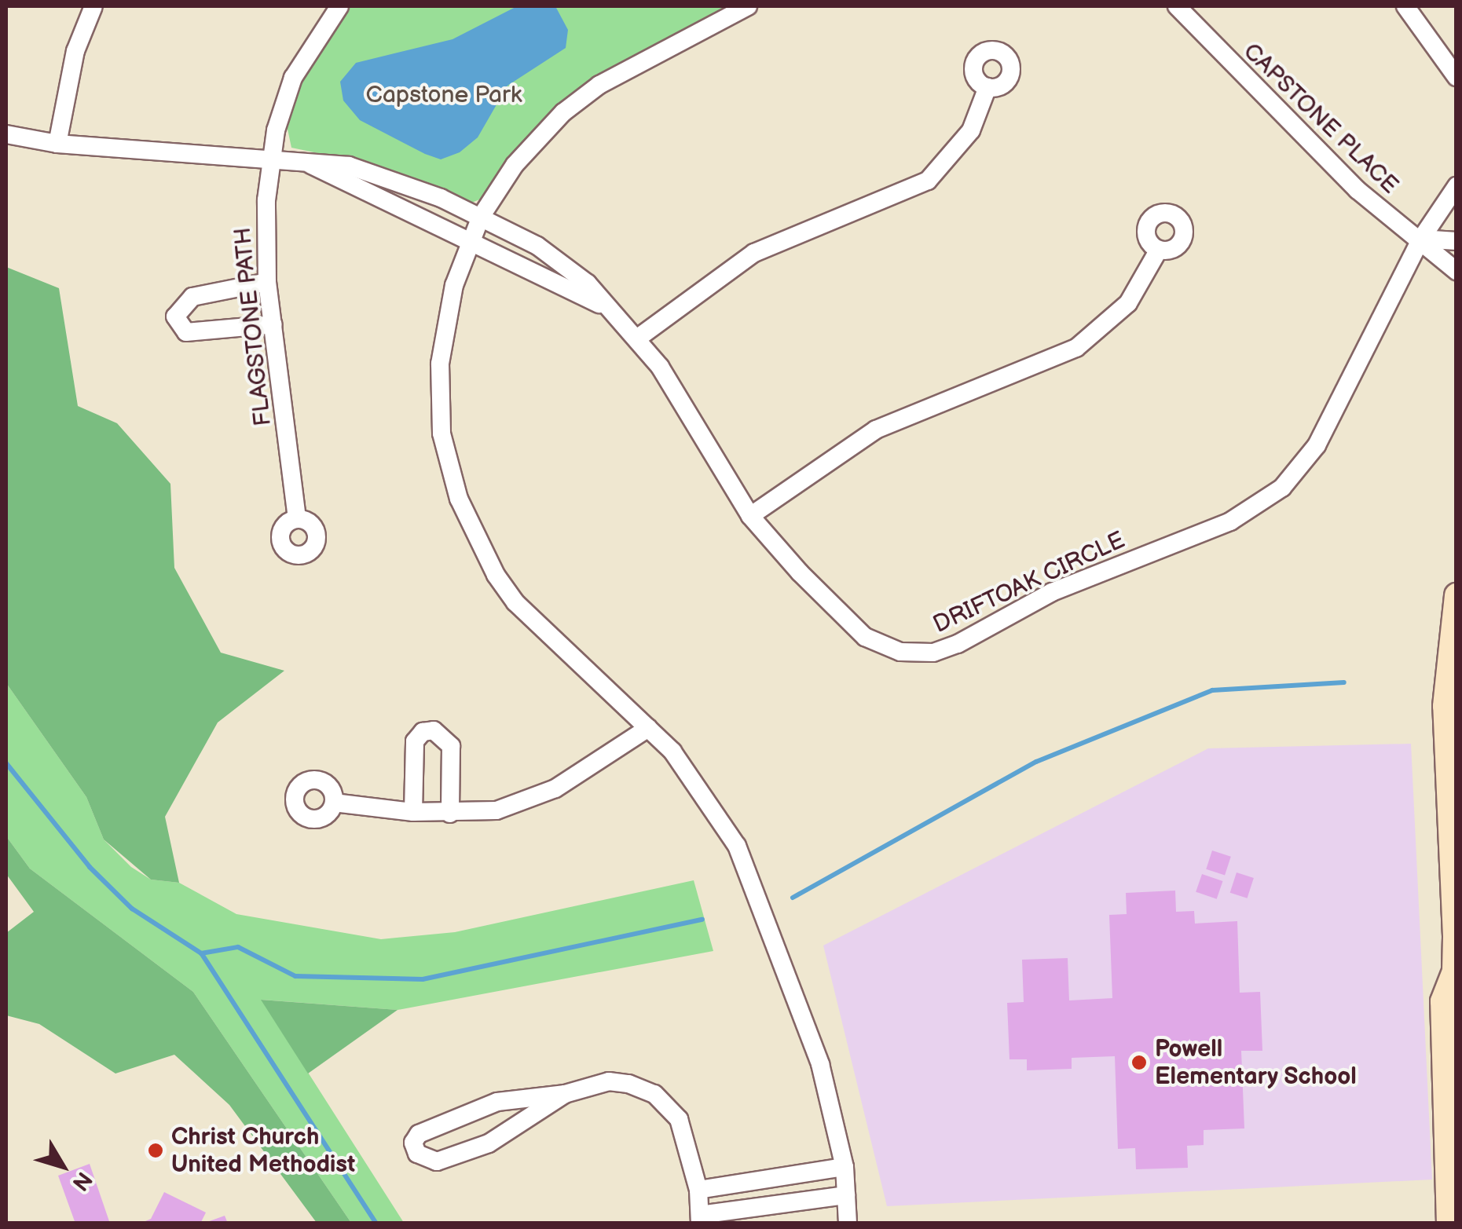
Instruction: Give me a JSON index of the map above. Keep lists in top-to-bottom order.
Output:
{
  "streets": {
    "street": ["CAPSTONE PLACE", "FLAGSTONE PATH", "DRIFTOAK CIRCLE"]
  },
  "crossings": [
    ["CAPSTONE PLACE", "DRIFTOAK CIRCLE"]
  ],
  "parks": ["Capstone Park"],
  "places": ["Powell Elementary School", "Christ Church United Methodist"],
  "north": "bottom right"
}
